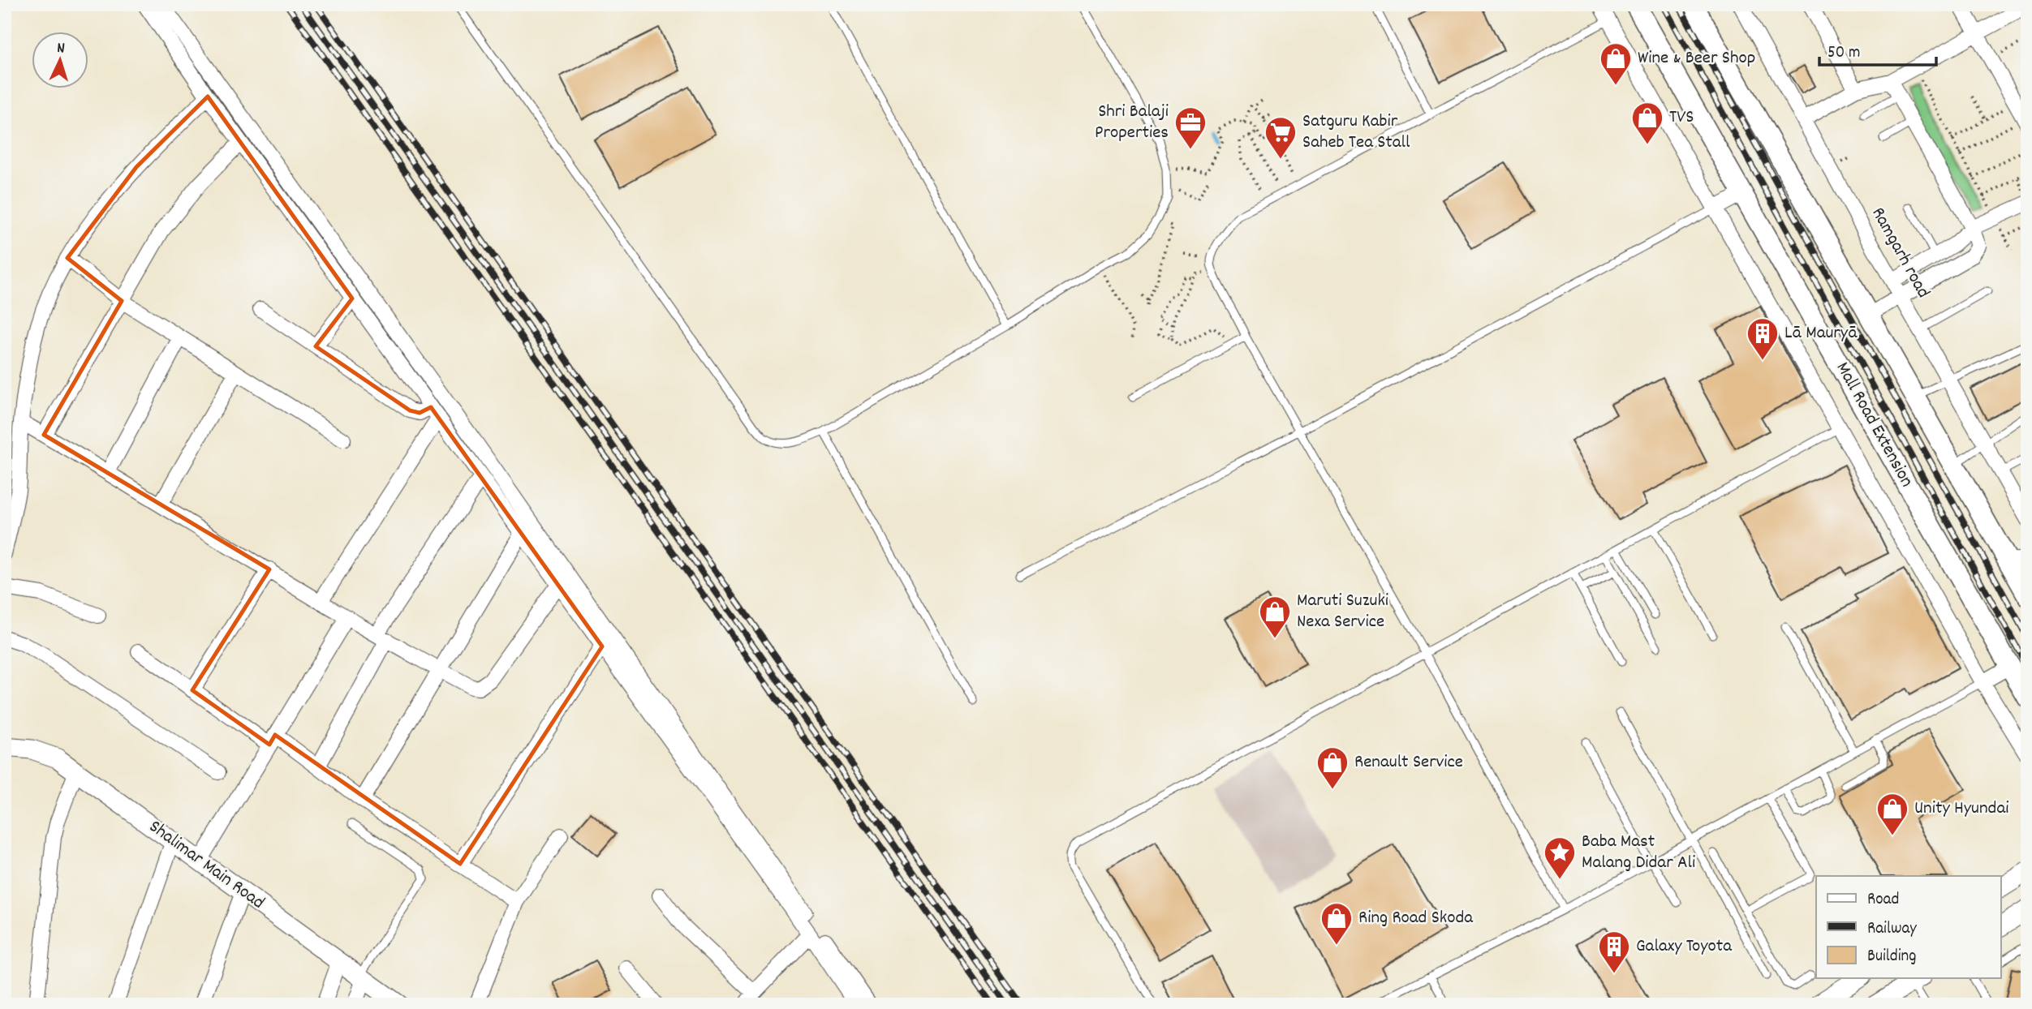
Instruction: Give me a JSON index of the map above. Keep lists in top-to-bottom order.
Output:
{
  "streets": {
    "main road": ["Mall Road Extension"],
    "street": ["Ramgarh road", "Shalimar Main Road"]
  },
  "places": {
    "shop": [
      "Wine & Beer Shop",
      "TVS",
      "Maruti Suzuki Nexa Service",
      "Renault Service",
      "Unity Hyundai",
      "Ring Road Skoda"
    ],
    "office": ["Shri Balaji Properties"],
    "supermarket": ["Satguru Kabir Saheb Tea Stall"],
    "building": ["Lā Mauryā", "Galaxy Toyota"],
    "place": ["Baba Mast Malang Didar Ali"]
  },
  "legend": ["Road", "Railway", "Building"],
  "scale_bar": "50 m",
  "north": "top"
}
